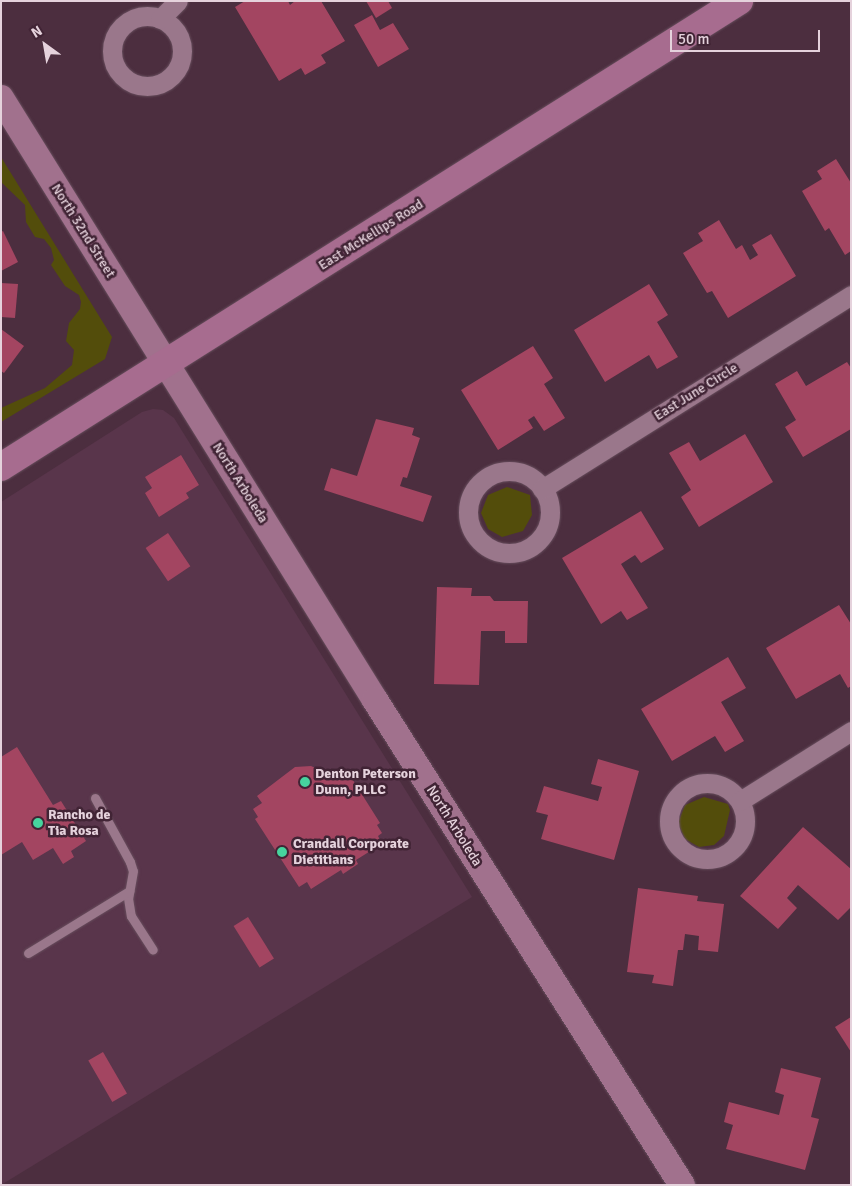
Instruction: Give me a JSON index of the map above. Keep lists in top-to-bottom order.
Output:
{
  "streets": {
    "main road": ["East McKellips Road"],
    "street": ["North 32nd Street", "East June Circle", "North Arboleda"]
  },
  "crossings": [
    ["North 32nd Street", "East McKellips Road"],
    ["North 32nd Street", "North Arboleda"],
    ["East McKellips Road", "North Arboleda"]
  ],
  "places": ["Denton Peterson Dunn, PLLC", "Rancho de Tia Rosa", "Crandall Corporate Dietitians"],
  "scale_bar": "50 m",
  "north": "top left"
}
